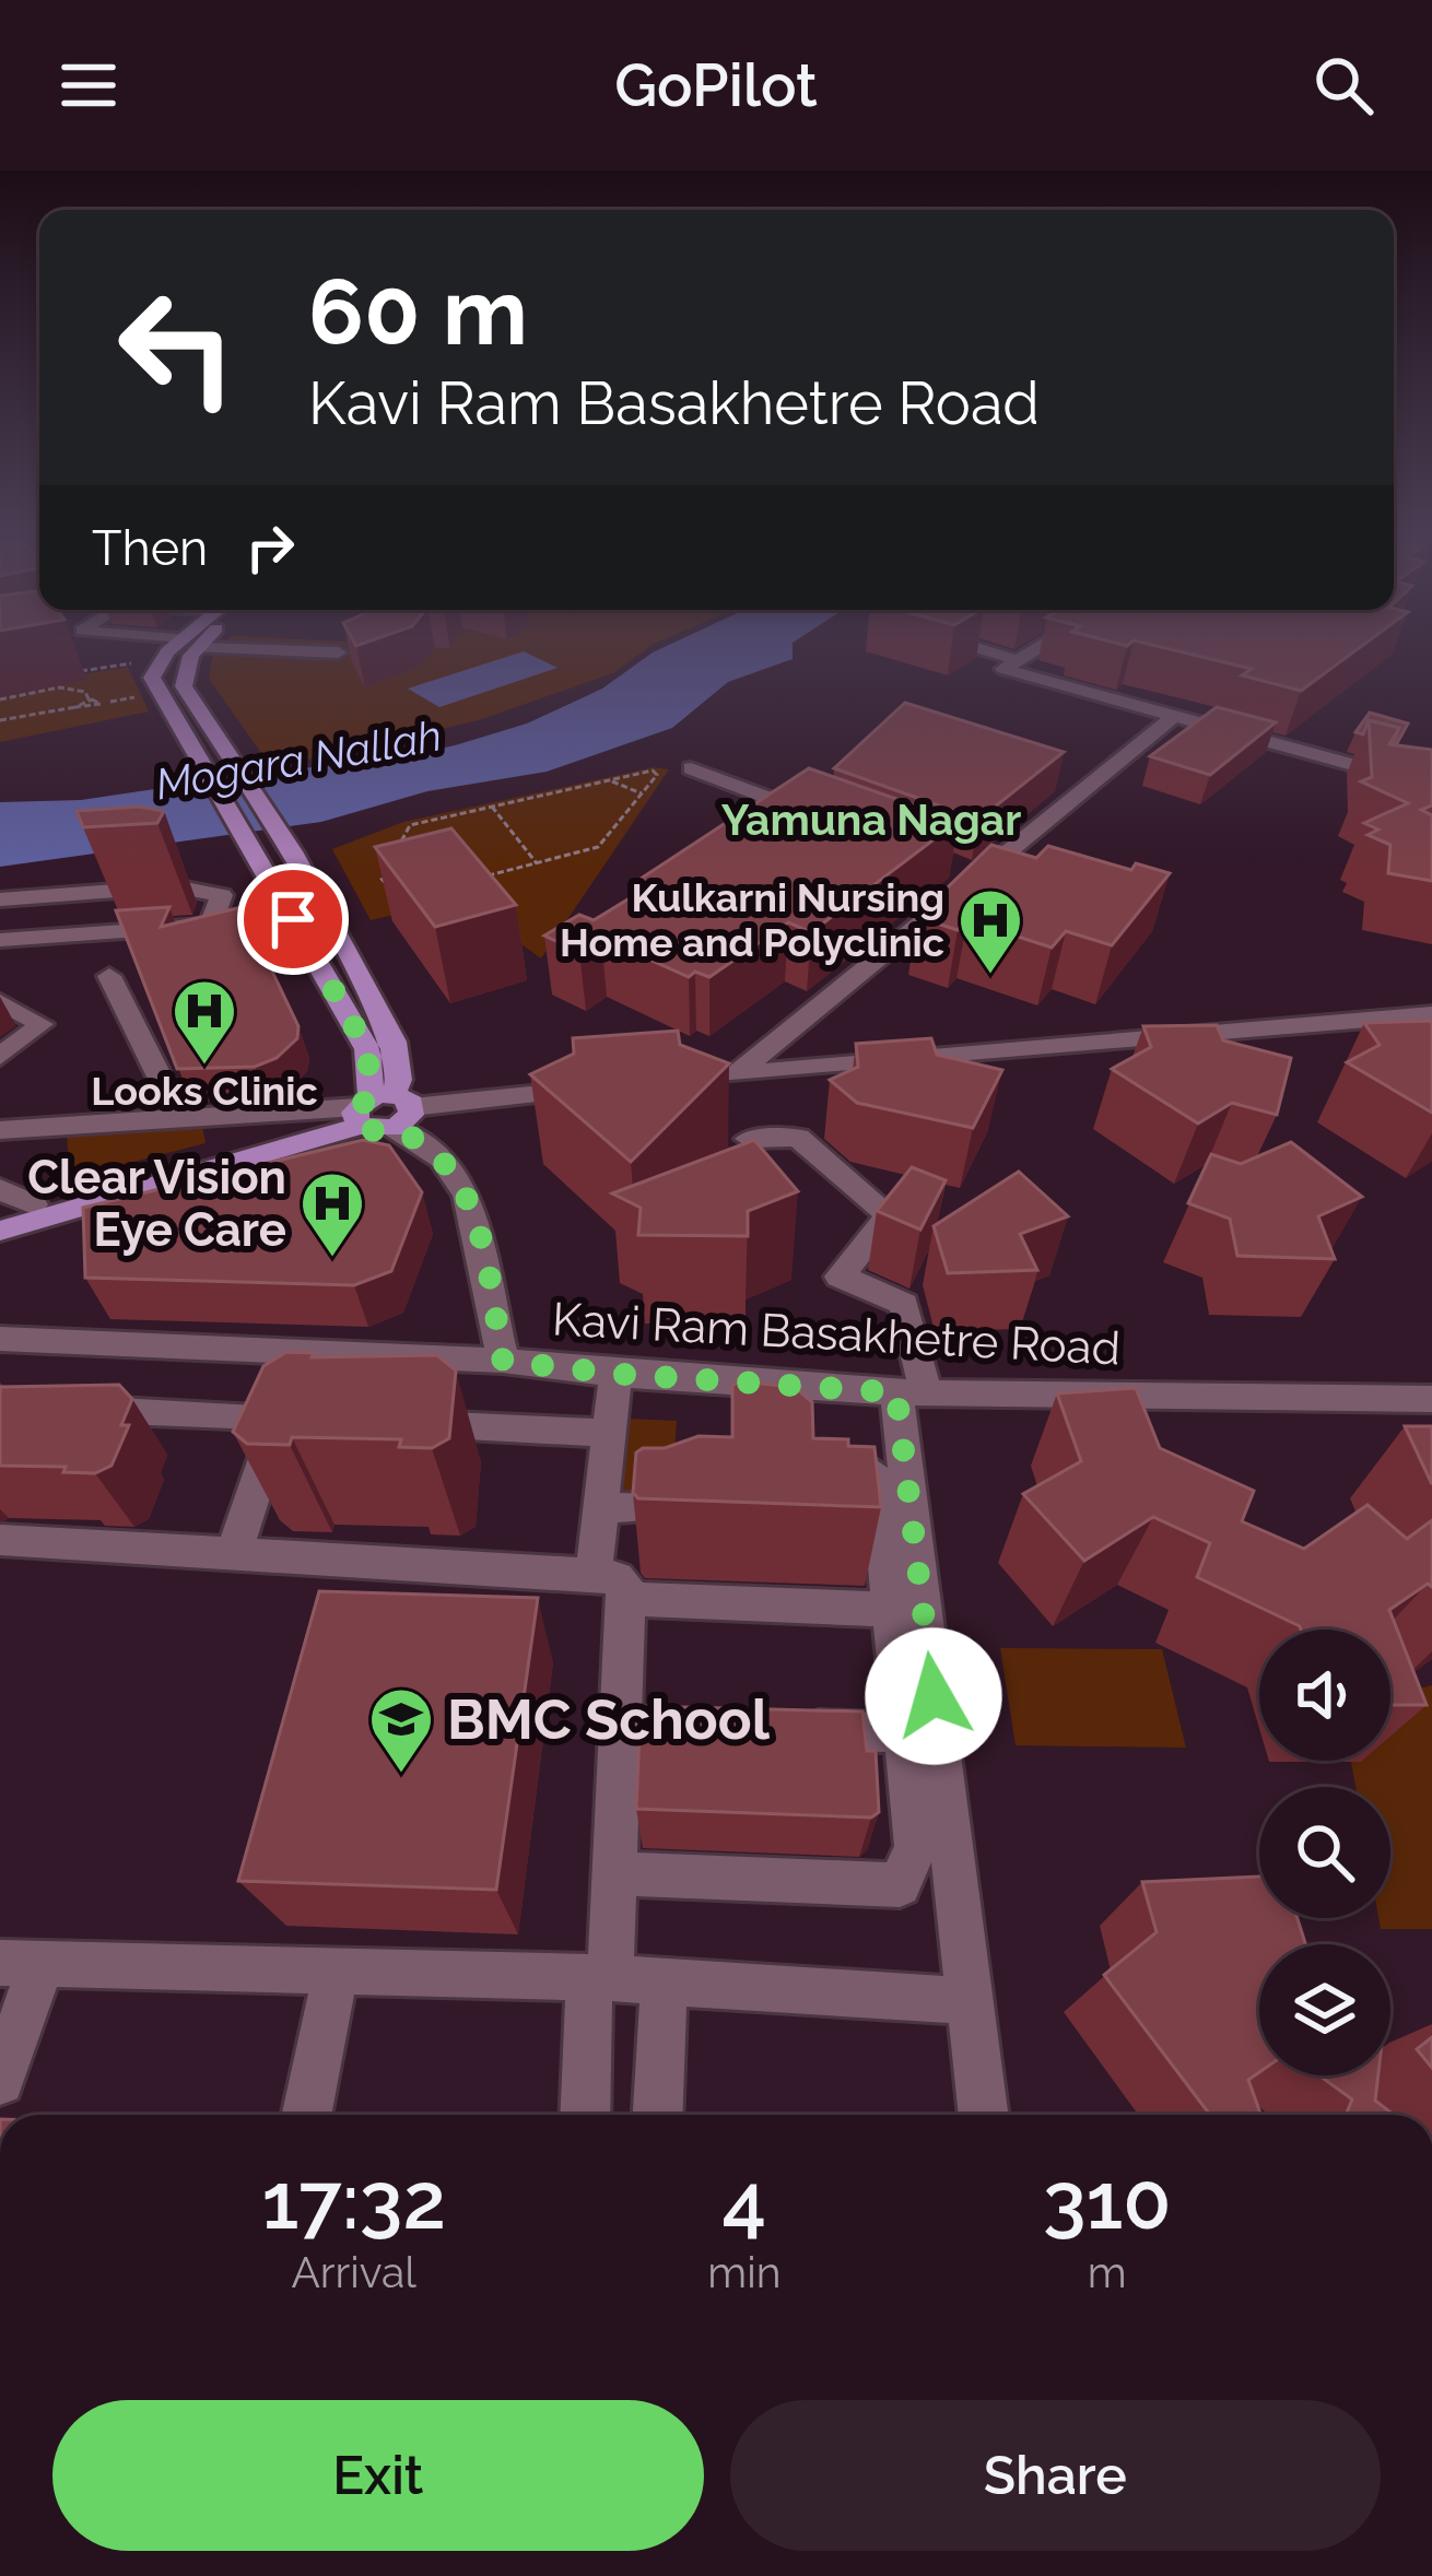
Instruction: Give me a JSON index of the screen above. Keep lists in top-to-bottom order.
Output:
{
  "streets": {
    "street": ["Kavi Ram Basakhetre Road"]
  },
  "districts": ["Yamuna Nagar"],
  "water": ["Mogara Nallah"],
  "places": {
    "hospital": ["Kulkarni Nursing Home and Polyclinic", "Looks Clinic", "Clear Vision Eye Care"],
    "school or university": ["BMC School"]
  },
  "page": {
    "header": "GoPilot",
    "turn": ["60 m", "Kavi Ram Basakhetre Road"],
    "then": "Then",
    "eta": [
      "17:32",
      "Arrival",
      "4",
      "min",
      "310",
      "m"
    ],
    "buttons": ["Exit", "Share"]
  }
}
